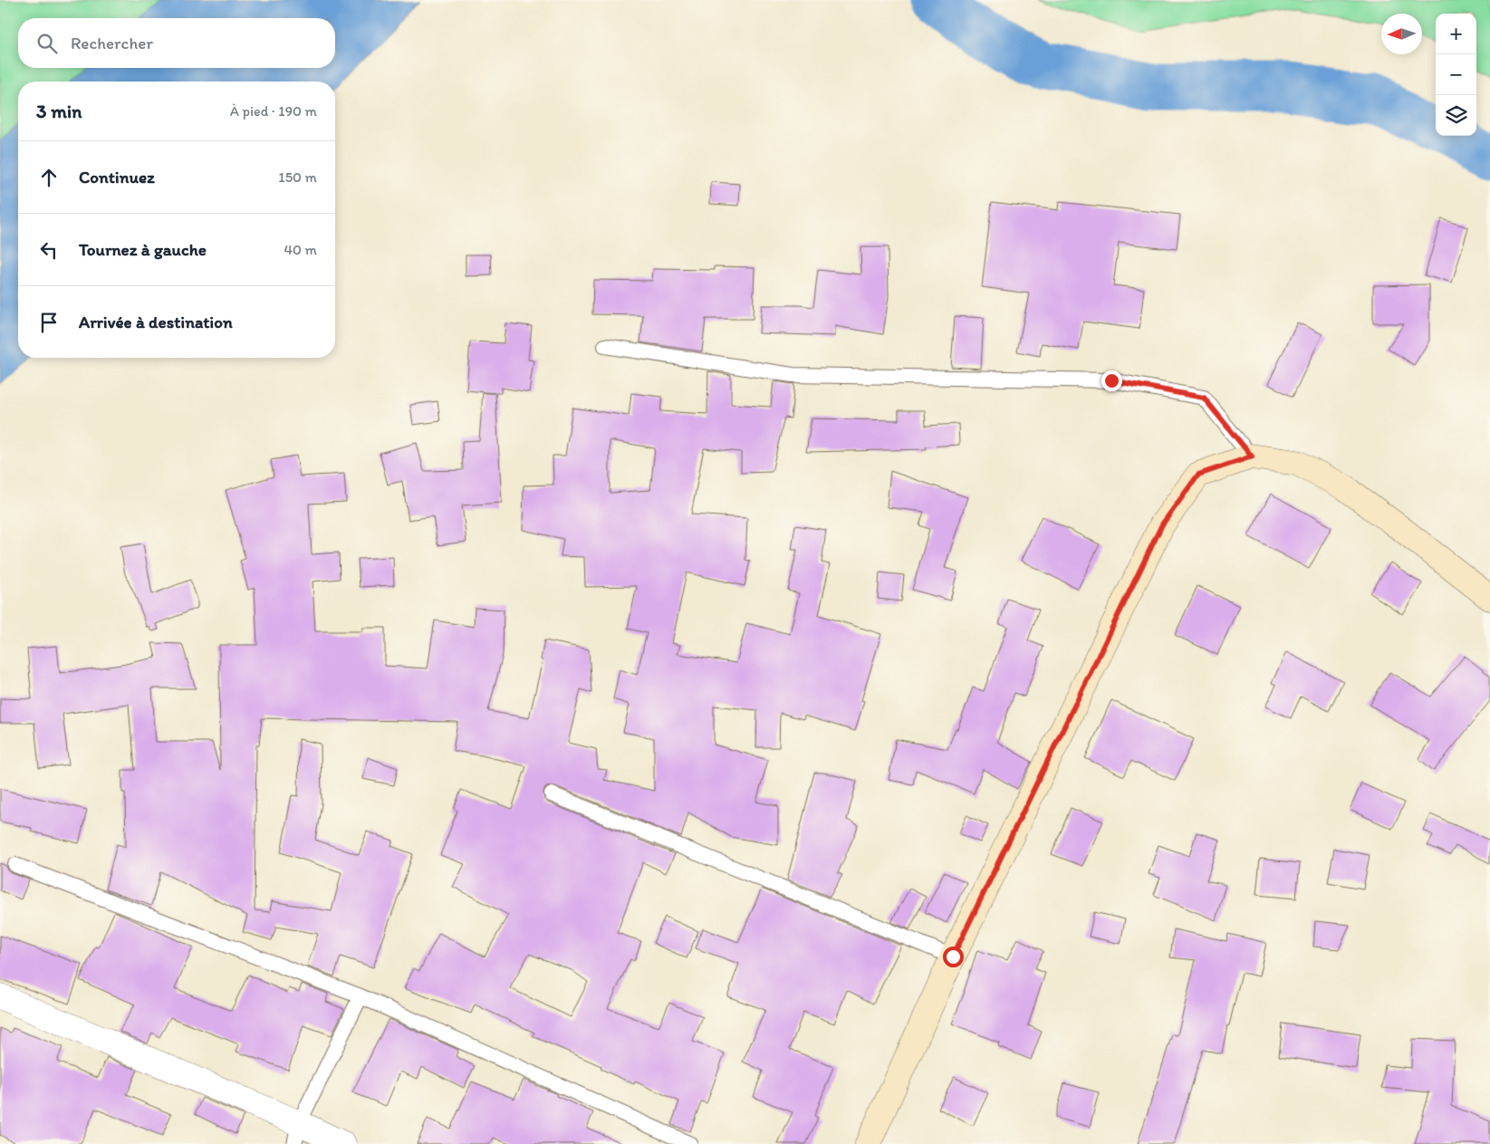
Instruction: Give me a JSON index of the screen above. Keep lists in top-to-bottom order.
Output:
{
  "north": "left",
  "page": {
    "map_buttons": ["+", "−"],
    "search": "Rechercher",
    "heading": ["3 min", "À pied · 190 m"],
    "list": [
      ["Continuez", "150 m"],
      ["Tournez à gauche", "40 m"],
      "Arrivée à destination"
    ]
  }
}
